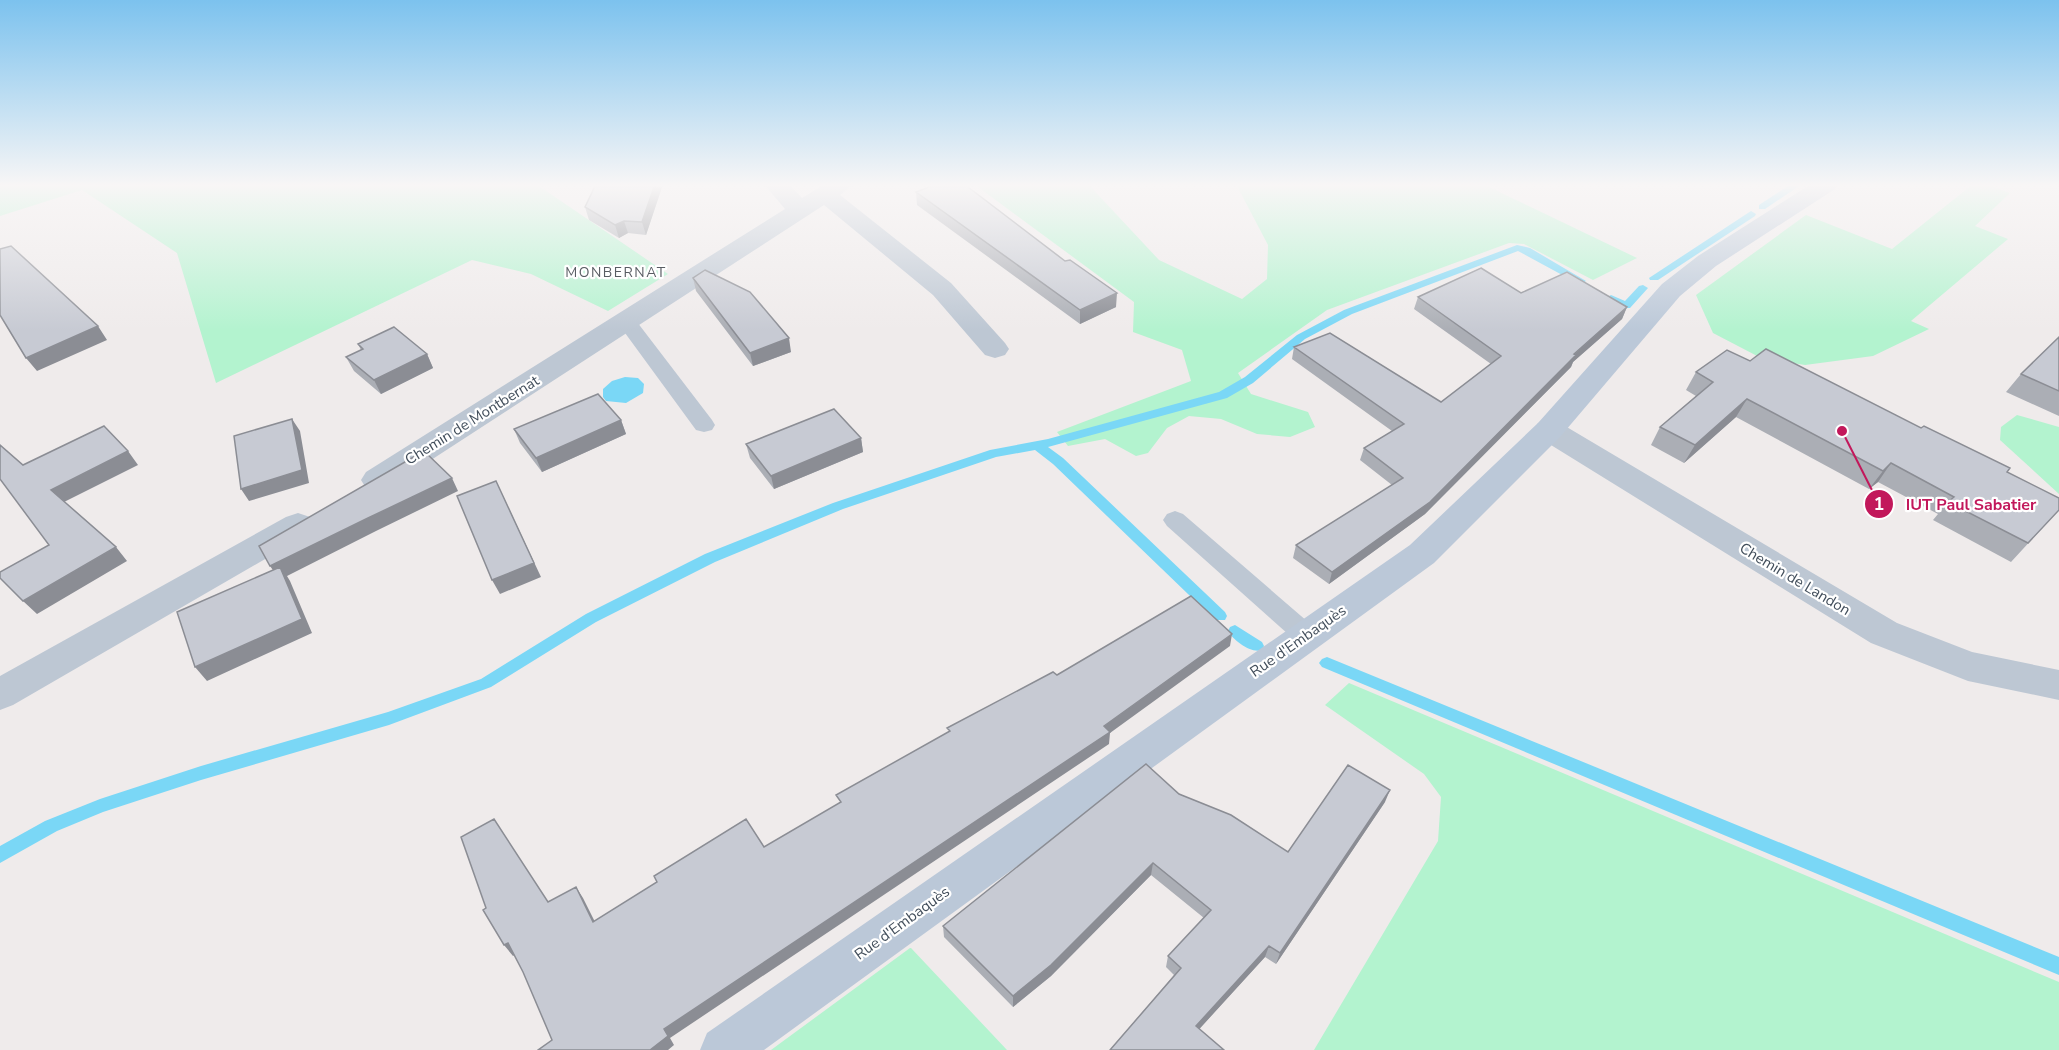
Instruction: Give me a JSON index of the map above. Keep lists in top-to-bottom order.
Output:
{
  "streets": {
    "street": ["Chemin de Montbernat", "Chemin de Landon", "Rue d'Embaquès"]
  },
  "crossings": [
    ["Chemin de Landon", "Rue d'Embaquès"]
  ],
  "districts": ["MONBERNAT"],
  "places": ["IUT Paul Sabatier"]
}
